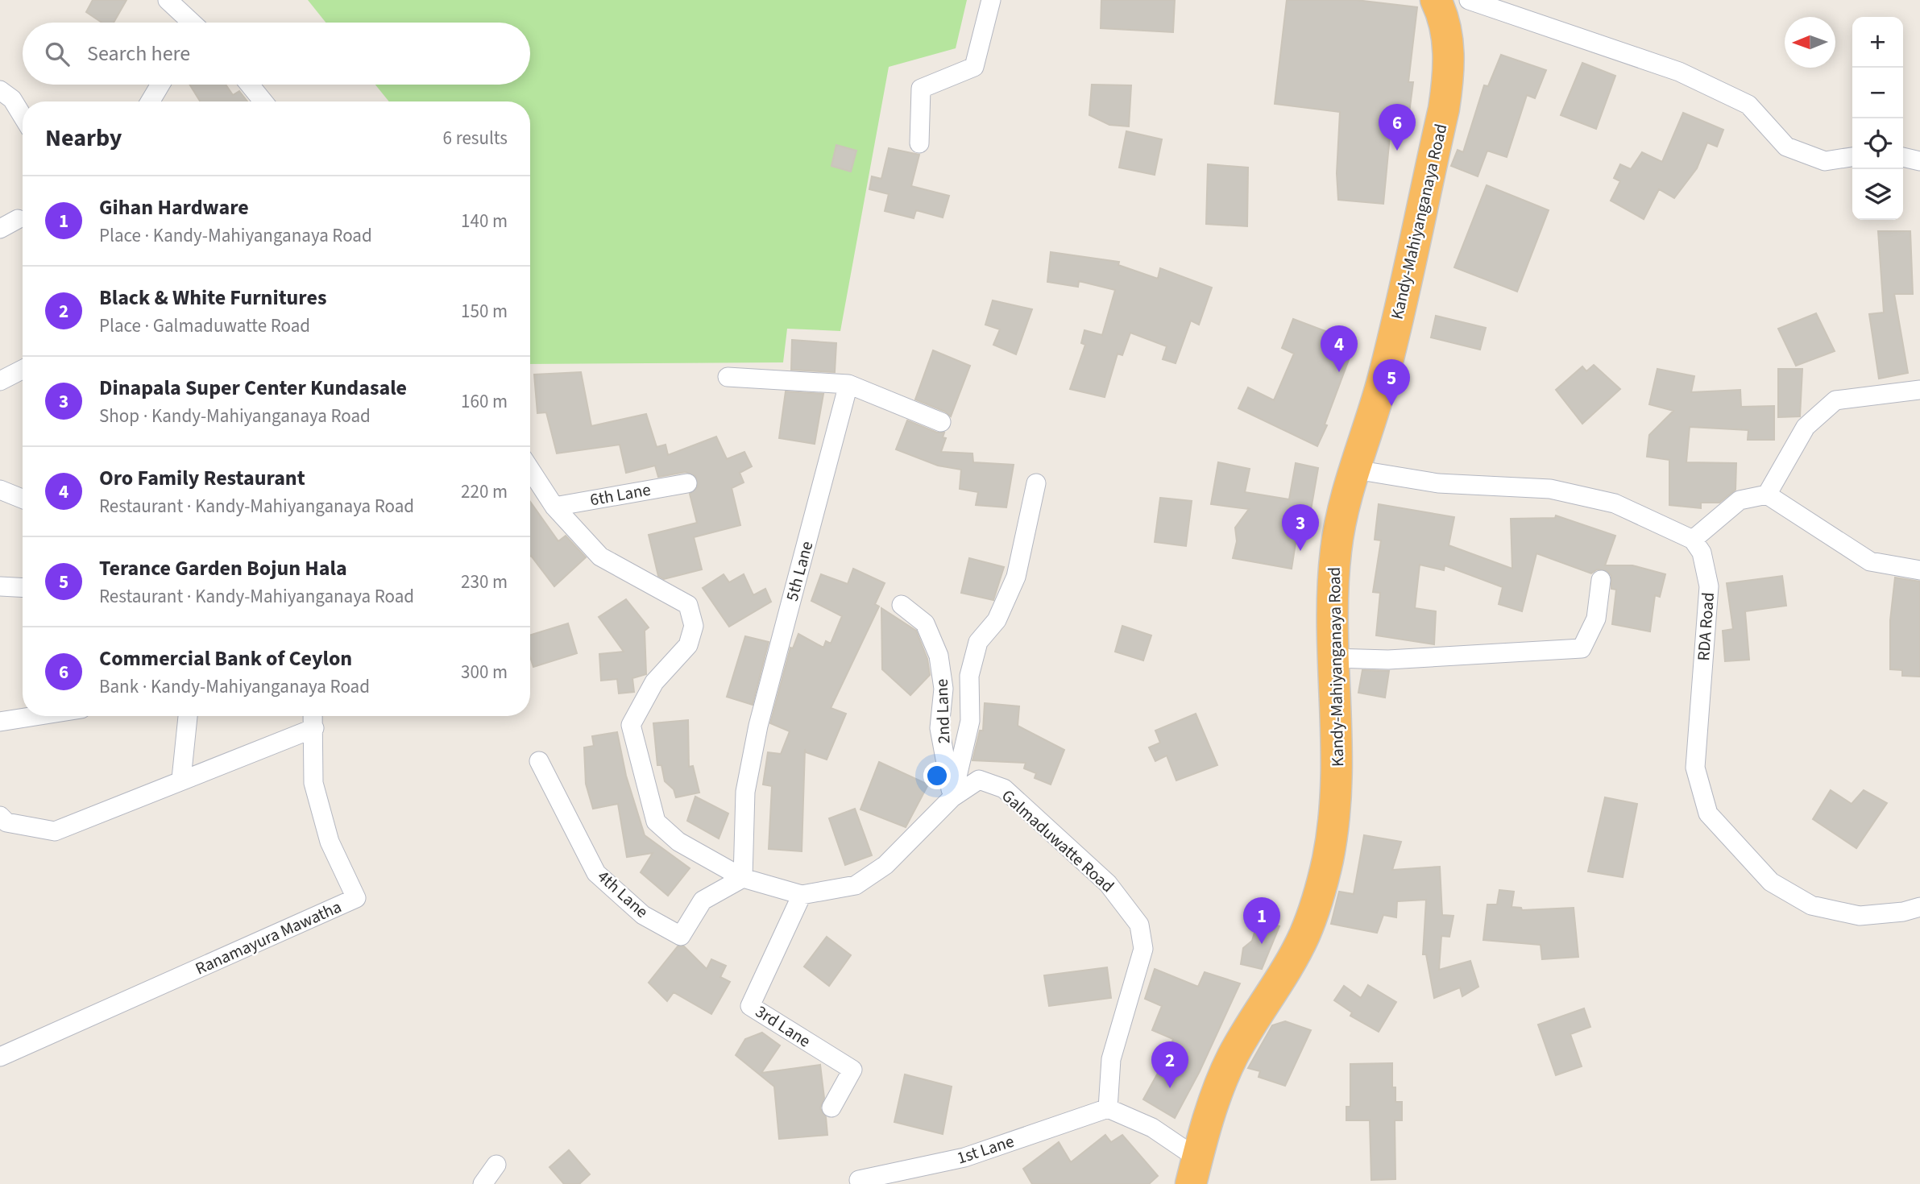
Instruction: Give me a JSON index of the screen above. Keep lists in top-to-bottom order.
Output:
{
  "streets": {
    "highway": ["Kandy-Mahiyanganaya Road"],
    "street": [
      "6th Lane",
      "5th Lane",
      "RDA Road",
      "2nd Lane",
      "Galmaduwatte Road",
      "4th Lane",
      "Ranamayura Mawatha",
      "3rd Lane",
      "1st Lane"
    ]
  },
  "crossings": [
    ["6th Lane", "Galmaduwatte Road"],
    ["5th Lane", "Galmaduwatte Road"],
    ["5th Lane", "4th Lane"],
    ["2nd Lane", "Galmaduwatte Road"],
    ["Galmaduwatte Road", "4th Lane"],
    ["Galmaduwatte Road", "3rd Lane"],
    ["Galmaduwatte Road", "1st Lane"]
  ],
  "north": "left",
  "page": {
    "map_buttons": ["+", "−"],
    "search": "Search here",
    "heading": ["Nearby", "6 results"],
    "pins": [
      "6",
      "4",
      "5",
      "3",
      "1",
      "2"
    ],
    "list": [
      {
        "mark": "1",
        "name": "Gihan Hardware",
        "note": "Place · Kandy-Mahiyanganaya Road",
        "value": "140 m"
      },
      {
        "mark": "2",
        "name": "Black & White Furnitures",
        "note": "Place · Galmaduwatte Road",
        "value": "150 m"
      },
      {
        "mark": "3",
        "name": "Dinapala Super Center Kundasale",
        "note": "Shop · Kandy-Mahiyanganaya Road",
        "value": "160 m"
      },
      {
        "mark": "4",
        "name": "Oro Family Restaurant",
        "note": "Restaurant · Kandy-Mahiyanganaya Road",
        "value": "220 m"
      },
      {
        "mark": "5",
        "name": "Terance Garden Bojun Hala",
        "note": "Restaurant · Kandy-Mahiyanganaya Road",
        "value": "230 m"
      },
      {
        "mark": "6",
        "name": "Commercial Bank of Ceylon",
        "note": "Bank · Kandy-Mahiyanganaya Road",
        "value": "300 m"
      }
    ]
  }
}
